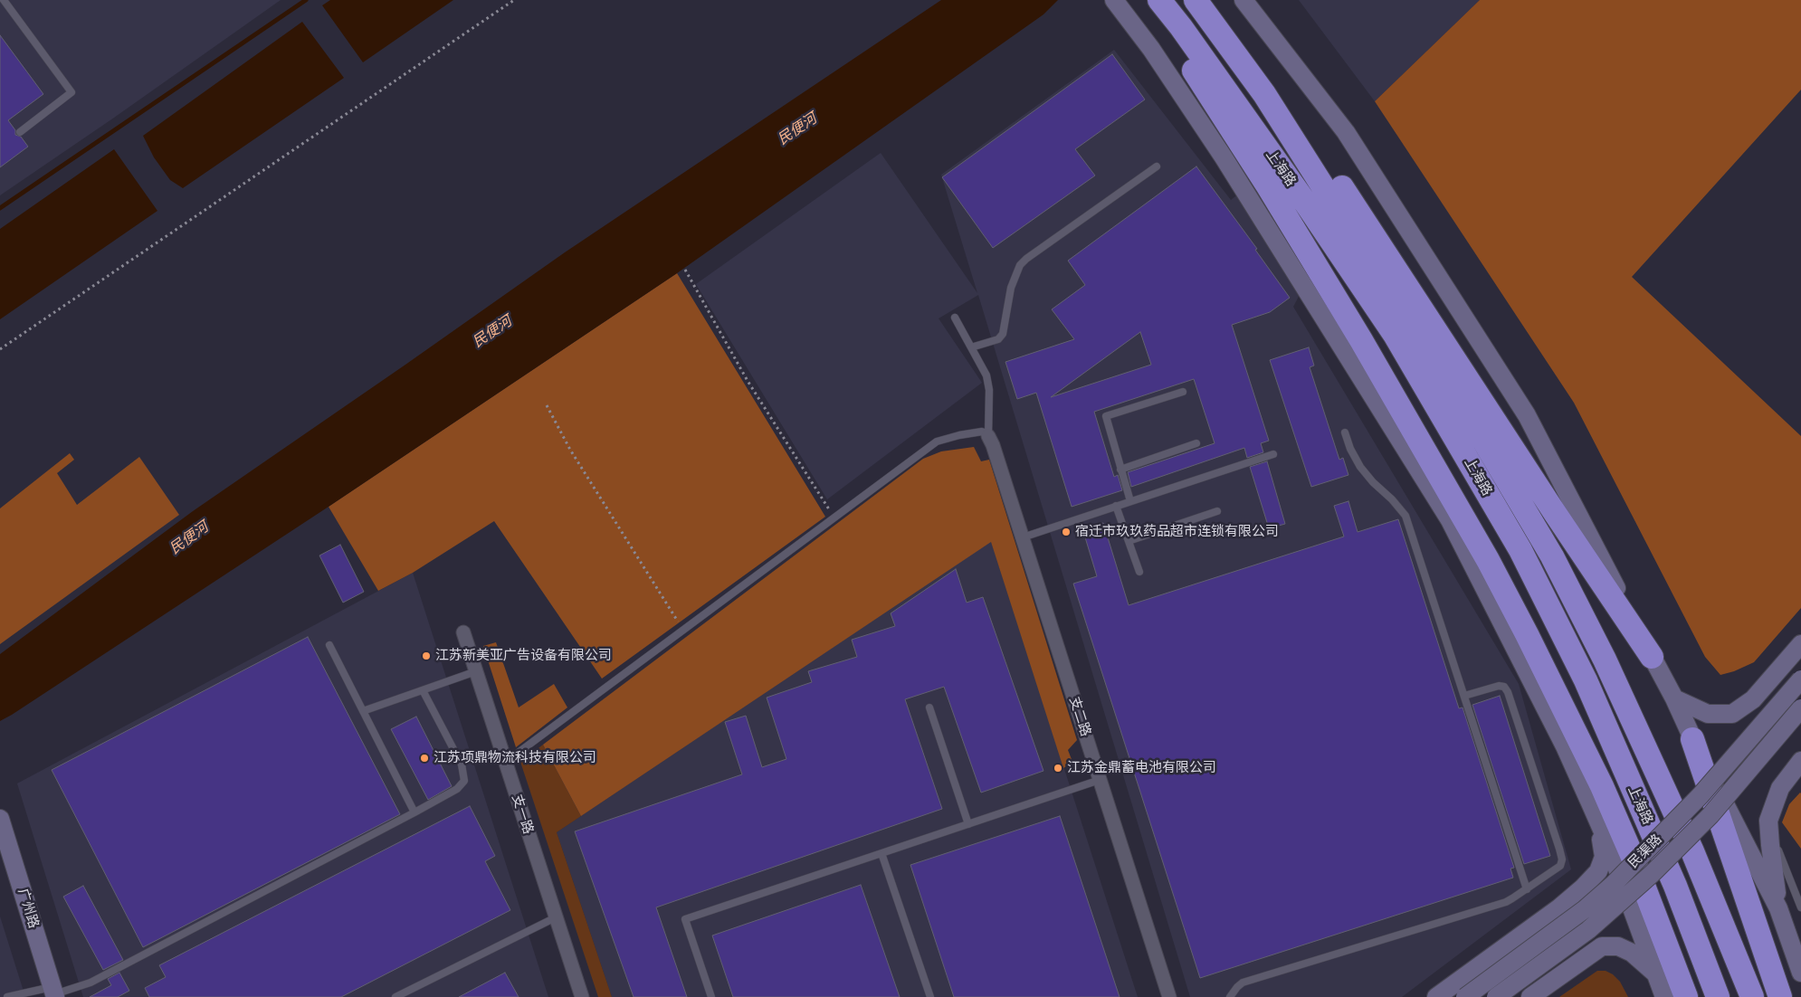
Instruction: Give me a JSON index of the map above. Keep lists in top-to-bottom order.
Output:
{
  "streets": {
    "highway": ["上海路"],
    "main road": ["民渠路", "广州路"],
    "street": ["支二路", "支一路"]
  },
  "water": ["民便河"],
  "places": [
    "宿迁市玖玖药品超市连锁有限公司",
    "江苏新美亚广告设备有限公司",
    "江苏项鼎物流科技有限公司",
    "江苏金鼎蓄电池有限公司"
  ]
}
